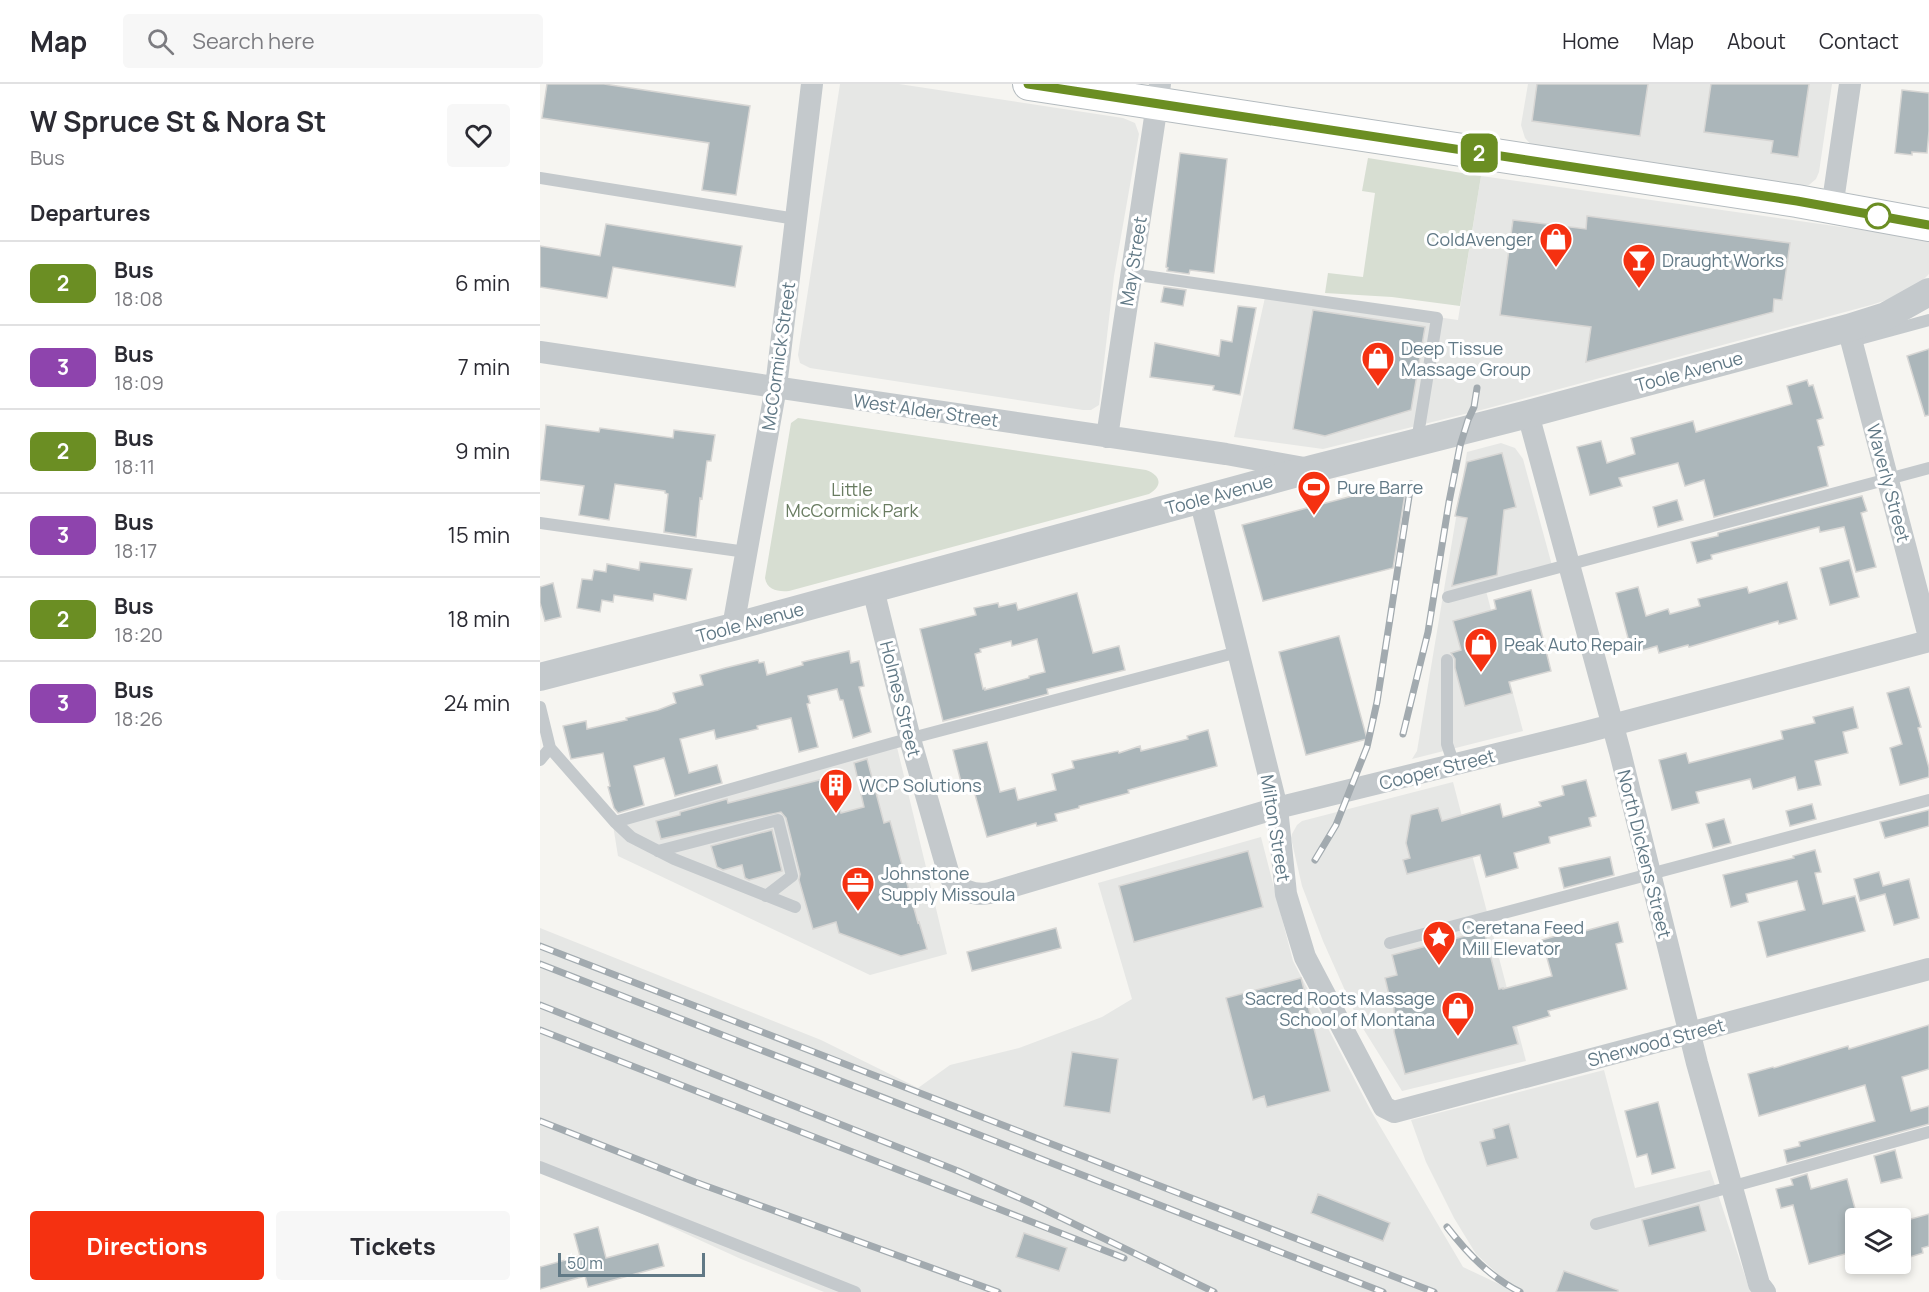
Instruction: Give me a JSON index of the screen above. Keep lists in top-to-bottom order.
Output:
{
  "streets": {
    "street": [
      "May Street",
      "McCormick Street",
      "Toole Avenue",
      "West Alder Street",
      "Waverly Street",
      "Holmes Street",
      "Cooper Street",
      "Milton Street",
      "North Dickens Street",
      "Sherwood Street"
    ]
  },
  "crossings": [
    ["May Street", "West Alder Street"],
    ["McCormick Street", "Toole Avenue"],
    ["McCormick Street", "West Alder Street"],
    ["Toole Avenue", "West Alder Street"],
    ["Toole Avenue", "Waverly Street"],
    ["Toole Avenue", "Holmes Street"],
    ["Toole Avenue", "Milton Street"],
    ["Toole Avenue", "North Dickens Street"],
    ["Waverly Street", "Cooper Street"],
    ["Holmes Street", "Cooper Street"],
    ["Cooper Street", "Milton Street"],
    ["Cooper Street", "North Dickens Street"],
    ["Milton Street", "Sherwood Street"],
    ["North Dickens Street", "Sherwood Street"]
  ],
  "parks": ["Little McCormick Park"],
  "places": {
    "shop": [
      "ColdAvenger",
      "Deep Tissue Massage Group",
      "Peak Auto Repair",
      "Sacred Roots Massage School of Montana"
    ],
    "bar": ["Draught Works"],
    "sports": ["Pure Barre"],
    "building": ["WCP Solutions"],
    "office": ["Johnstone Supply Missoula"],
    "place": ["Ceretana Feed Mill Elevator"]
  },
  "lines": ["bus line 2"],
  "scale_bar": "50 m",
  "page": {
    "header": "Map",
    "search": "Search here",
    "nav": [
      "Home",
      "Map",
      "About",
      "Contact"
    ],
    "heading": [
      ["W Spruce St & Nora St", "Bus"],
      "Departures"
    ],
    "on_map": "2",
    "list": [
      {
        "mark": "2",
        "name": "Bus",
        "note": "18:08",
        "value": "6 min"
      },
      {
        "mark": "3",
        "name": "Bus",
        "note": "18:09",
        "value": "7 min"
      },
      {
        "mark": "2",
        "name": "Bus",
        "note": "18:11",
        "value": "9 min"
      },
      {
        "mark": "3",
        "name": "Bus",
        "note": "18:17",
        "value": "15 min"
      },
      {
        "mark": "2",
        "name": "Bus",
        "note": "18:20",
        "value": "18 min"
      },
      {
        "mark": "3",
        "name": "Bus",
        "note": "18:26",
        "value": "24 min"
      }
    ],
    "buttons": ["Directions", "Tickets"],
    "scale": "50 m"
  }
}
